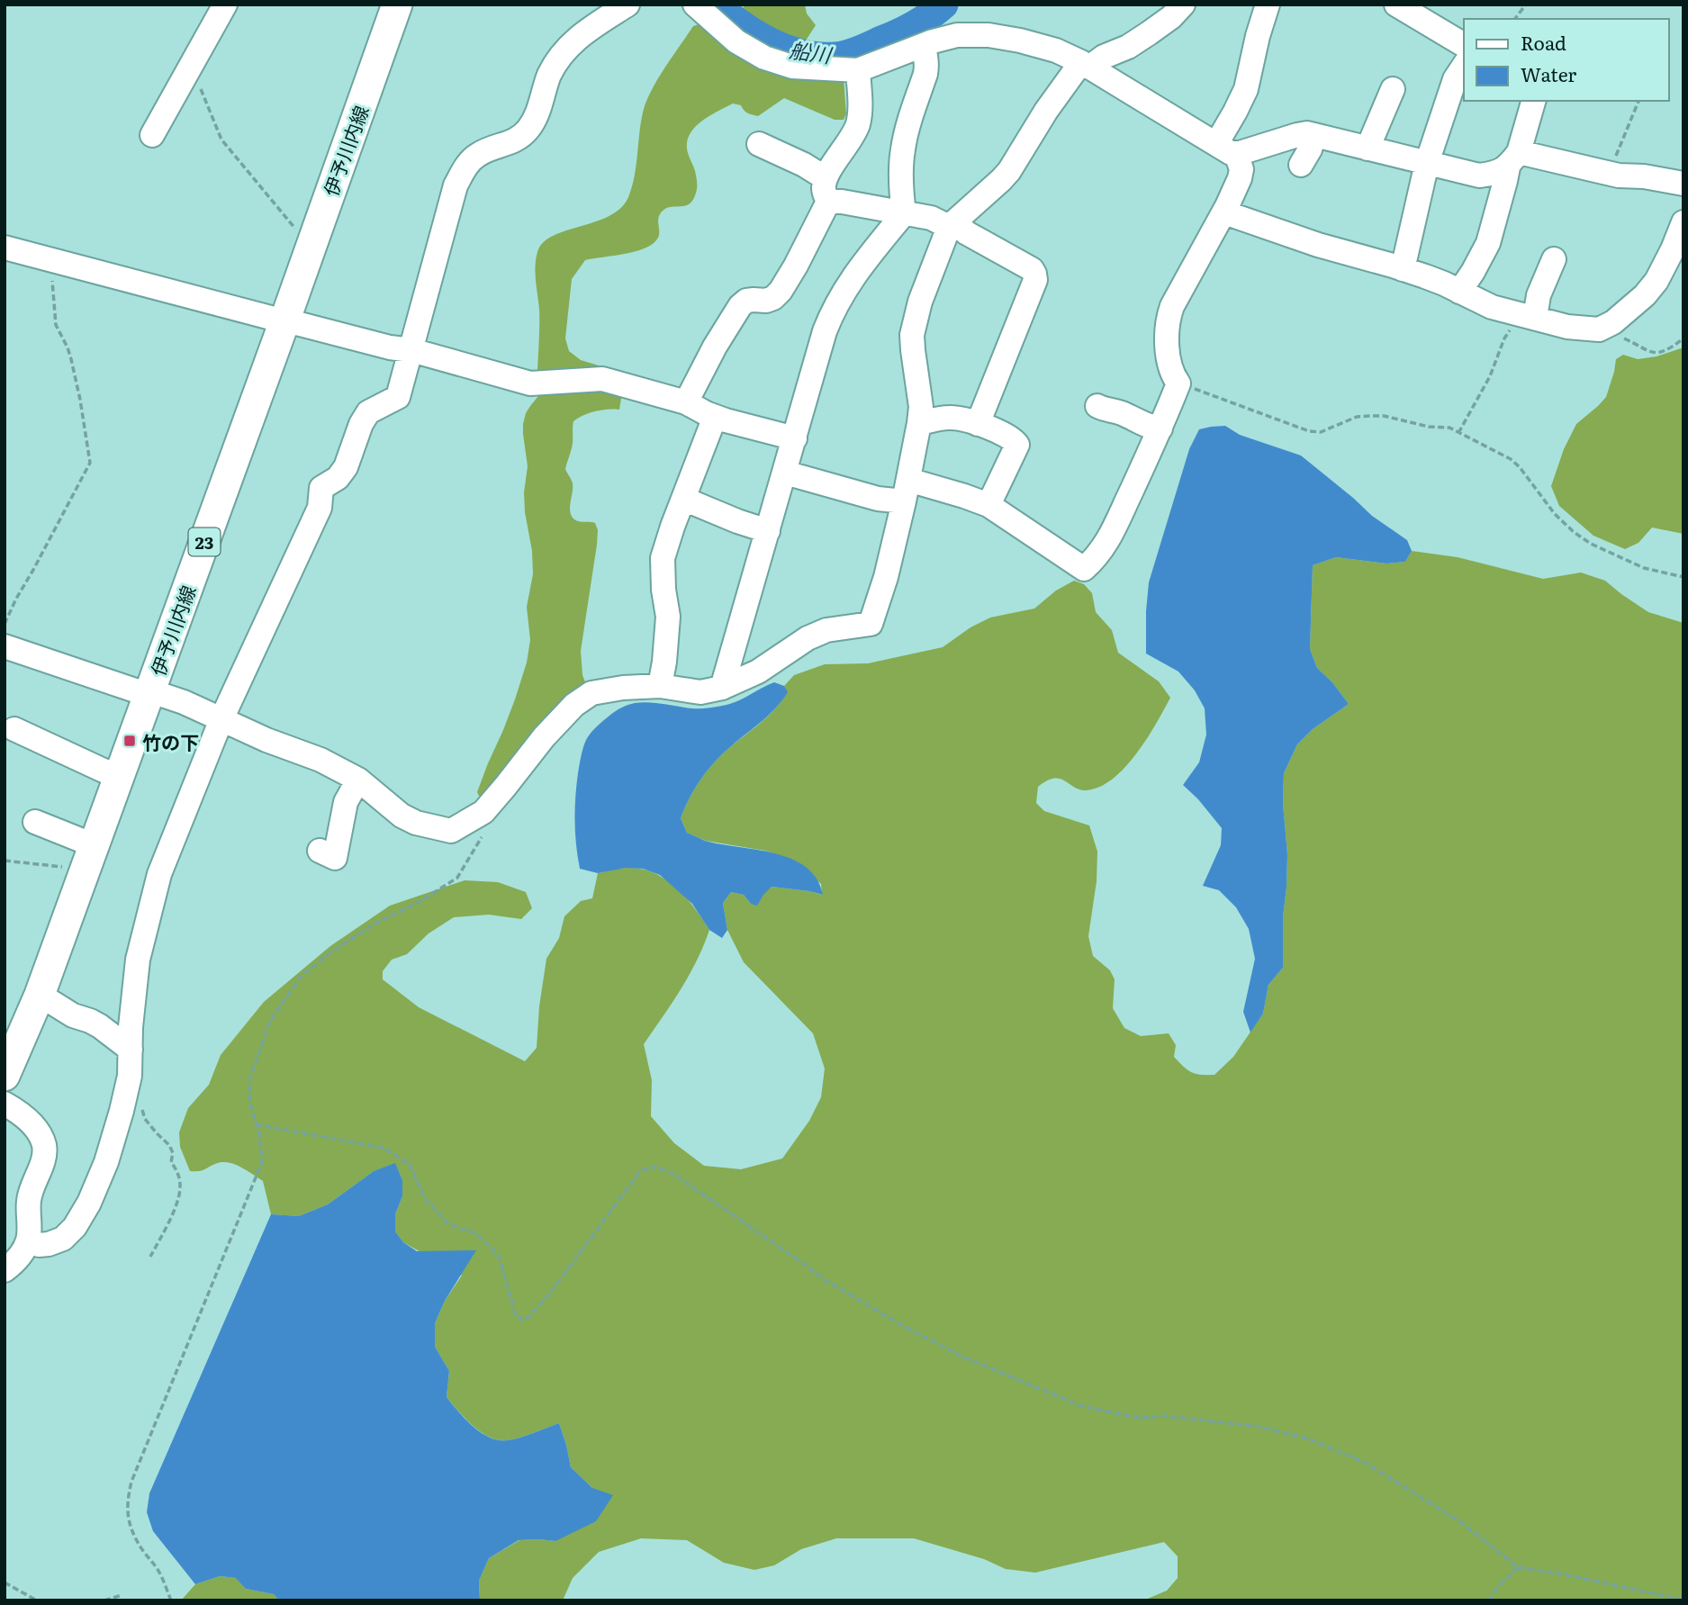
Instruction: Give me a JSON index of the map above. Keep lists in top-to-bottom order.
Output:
{
  "streets": {
    "main road": ["伊予川内線", "23"]
  },
  "water": ["船川"],
  "places": {
    "transit": ["竹の下"]
  },
  "legend": ["Road", "Water"]
}
